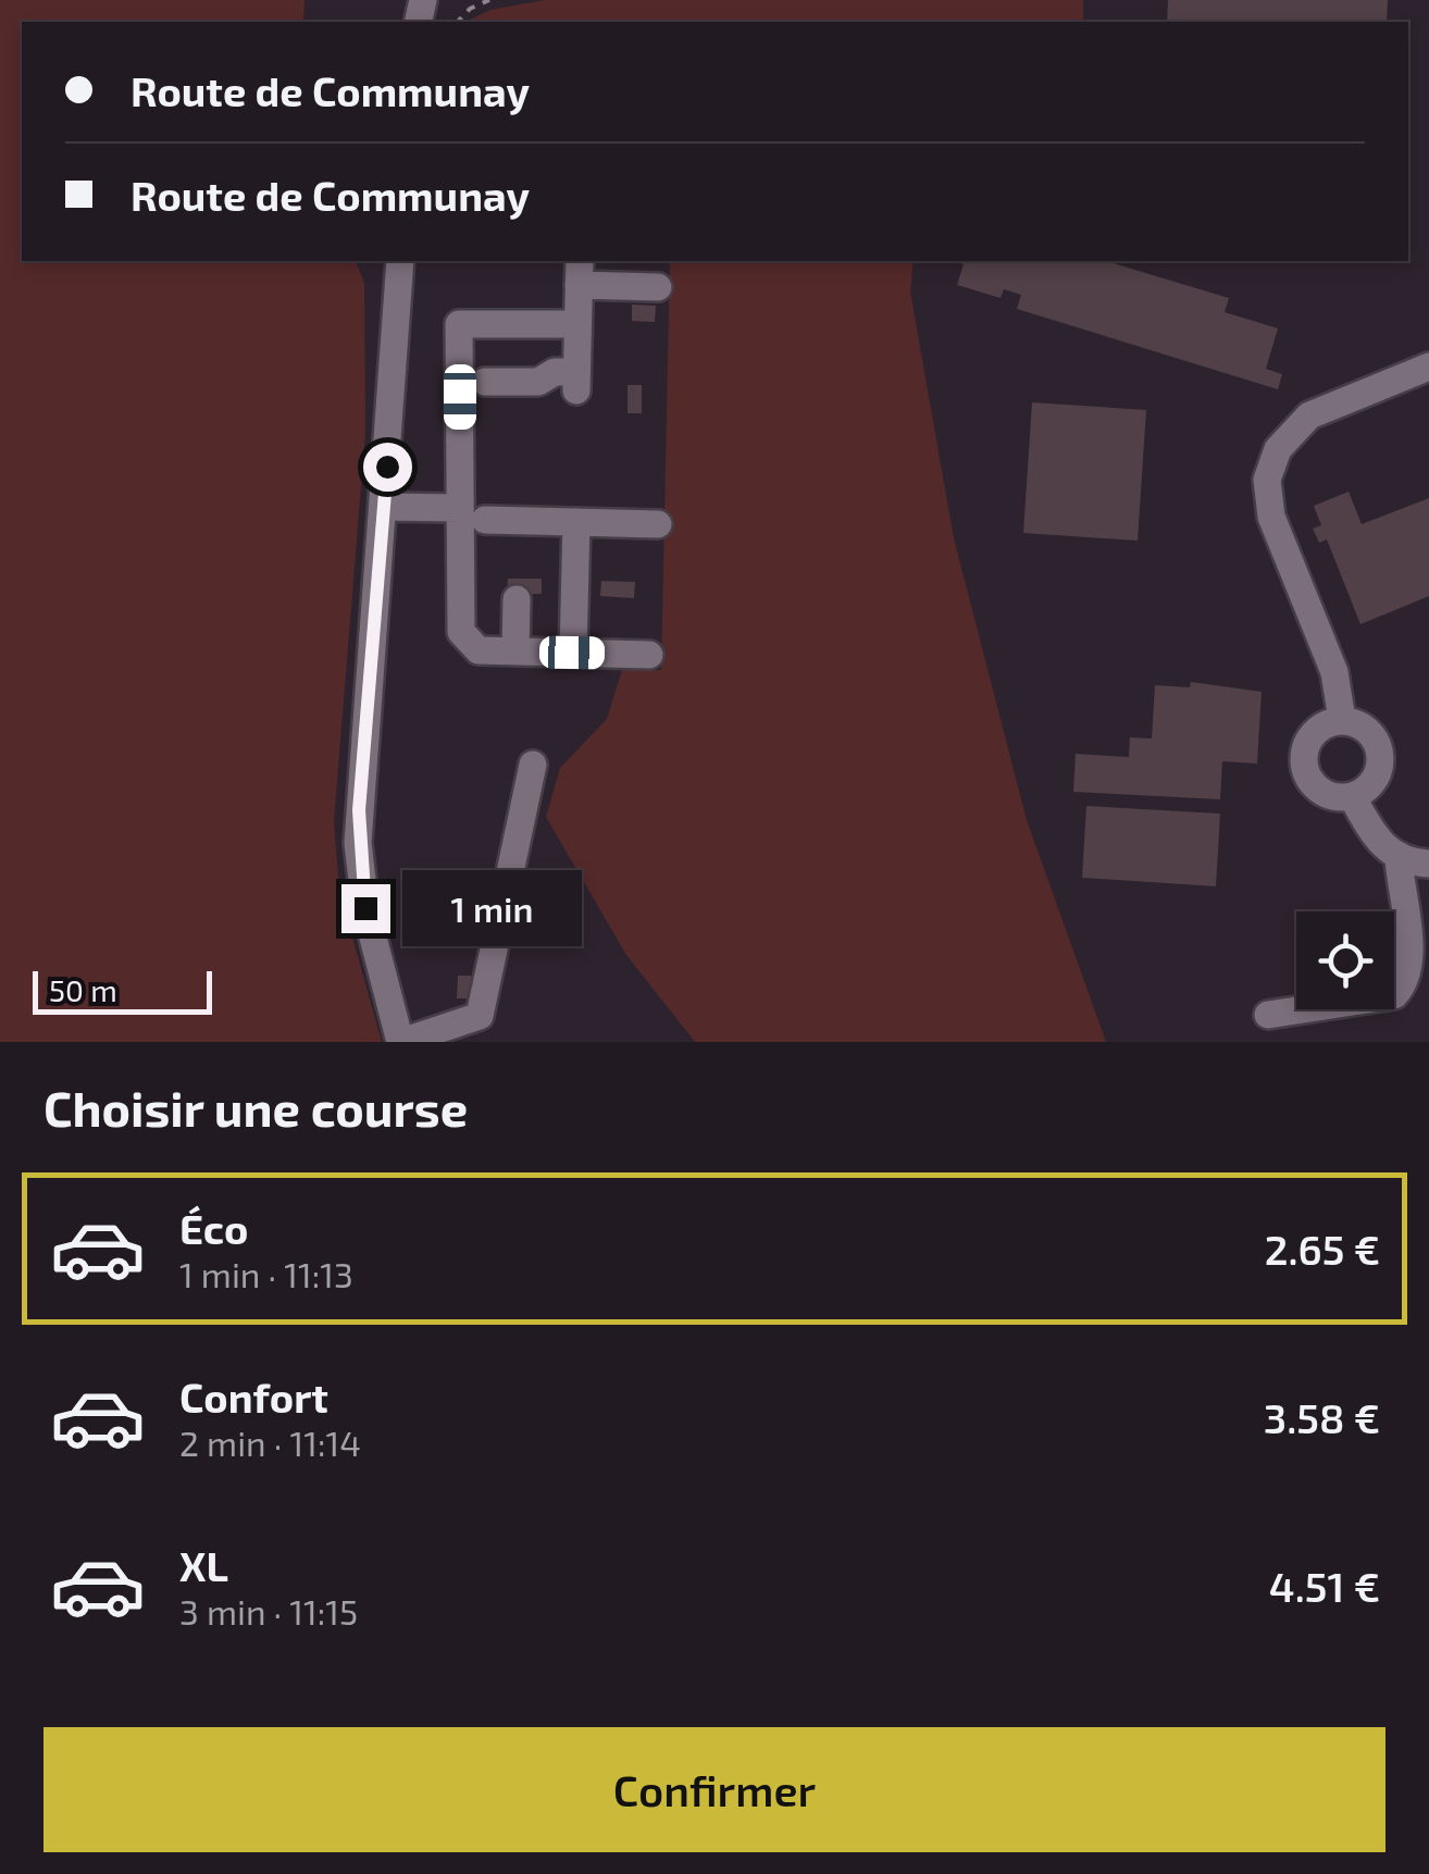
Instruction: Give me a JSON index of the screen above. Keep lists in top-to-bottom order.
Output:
{
  "scale_bar": "50 m",
  "page": {
    "banner": ["Route de Communay", "Route de Communay"],
    "bubble": "1 min",
    "scale": "50 m",
    "heading": "Choisir une course",
    "list": [
      {
        "name": "Éco",
        "note": "1 min · 11:13",
        "value": "2.65 €"
      },
      {
        "name": "Confort",
        "note": "2 min · 11:14",
        "value": "3.58 €"
      },
      {
        "name": "XL",
        "note": "3 min · 11:15",
        "value": "4.51 €"
      }
    ],
    "buttons": "Confirmer"
  }
}
